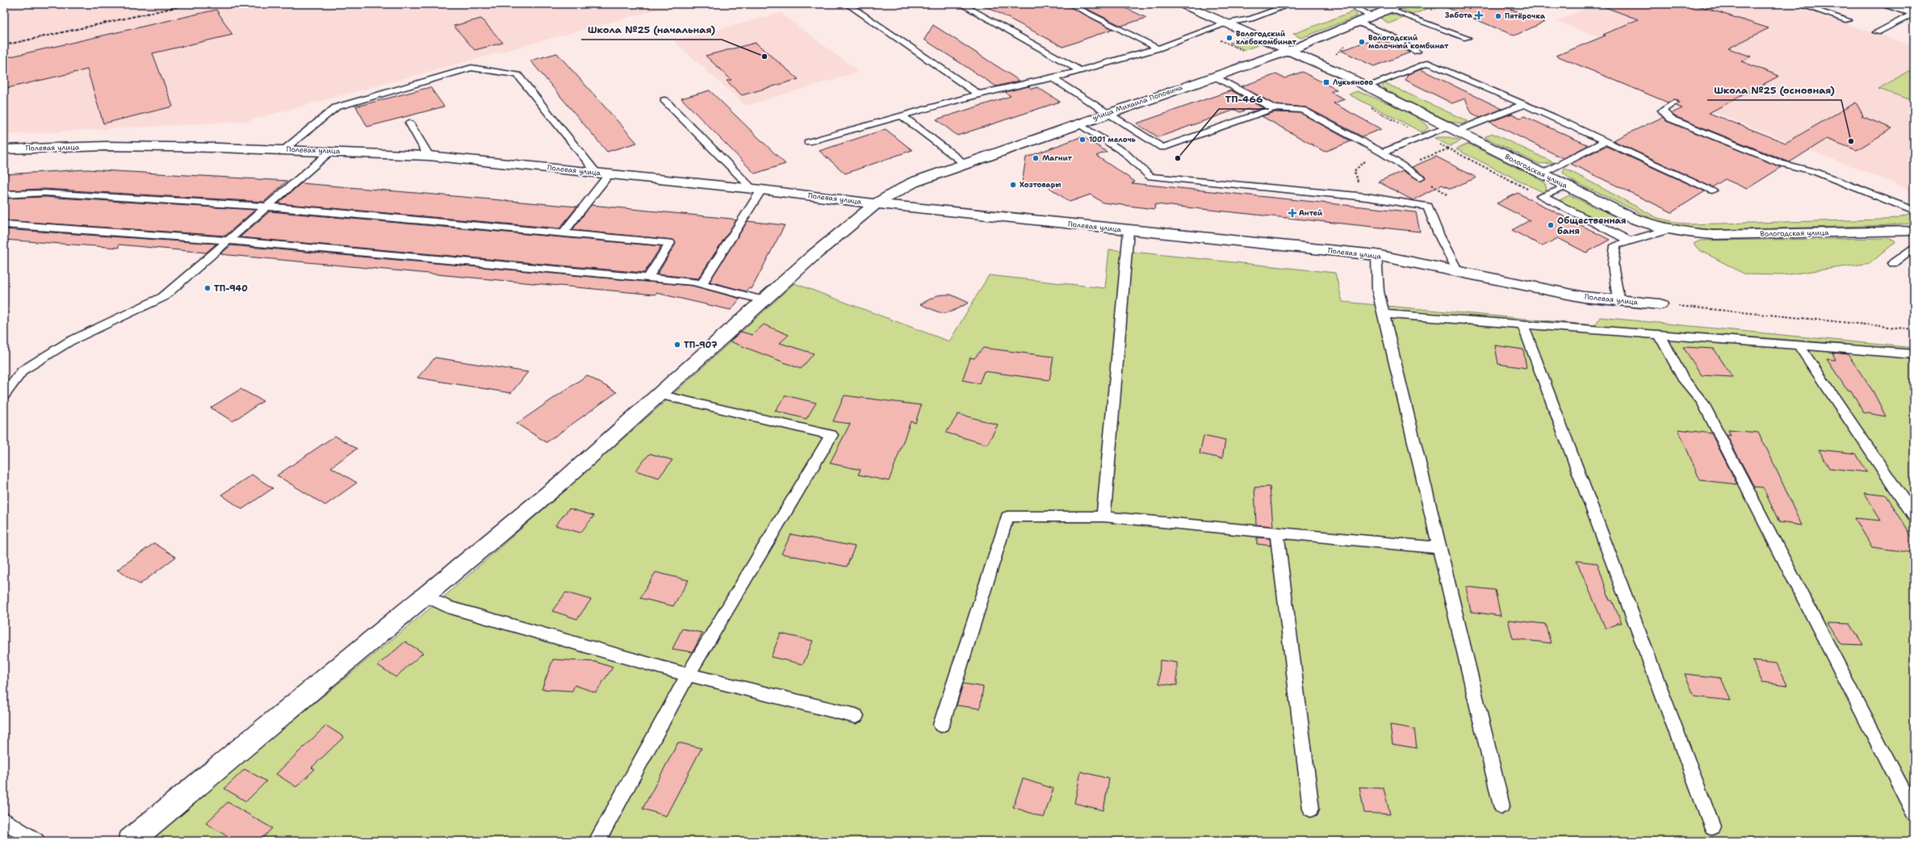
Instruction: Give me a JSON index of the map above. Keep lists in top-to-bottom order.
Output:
{
  "streets": {
    "street": ["улица Михаила Поповича", "Полевая улица", "Вологодская улица"]
  },
  "crossings": [
    ["улица Михаила Поповича", "Полевая улица"],
    ["улица Михаила Поповича", "Вологодская улица"]
  ],
  "places": {
    "health": ["Забота", "Антей"],
    "other": [
      "Пятёрочка",
      "Вологодский хлебокомбинат",
      "Вологодский молочный комбинат",
      "Школа №25 (начальная)",
      "1001 мелочь",
      "Школа №25 (основная)",
      "Магнит",
      "ТП-466",
      "Хозтовары",
      "Общественная баня",
      "ТП-940",
      "ТП-907"
    ],
    "transit": ["Лукьяново"]
  }
}
